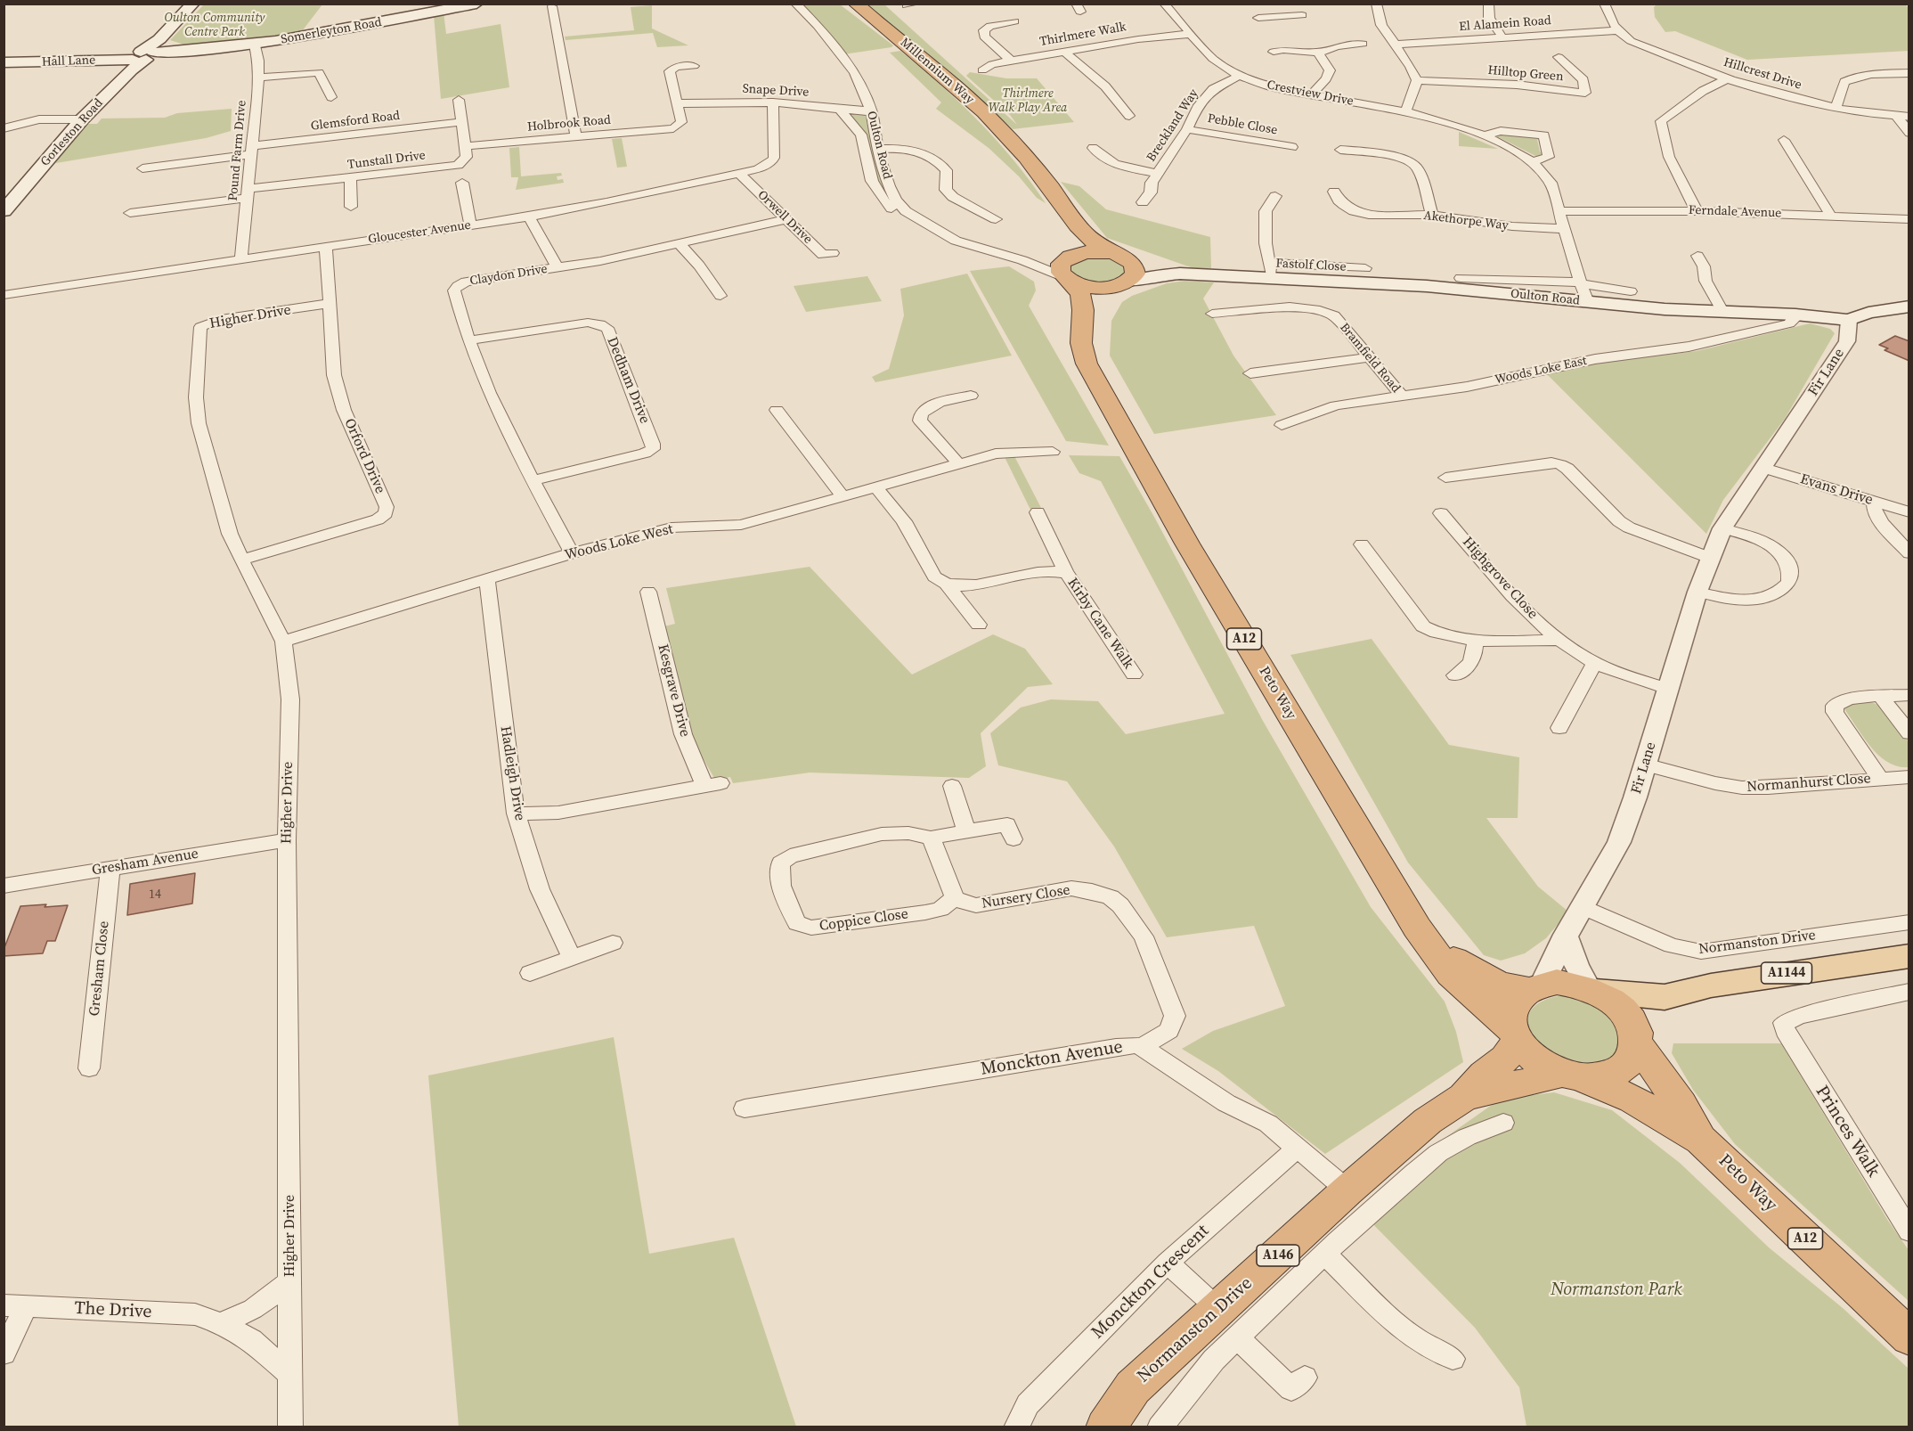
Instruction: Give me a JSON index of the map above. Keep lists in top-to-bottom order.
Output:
{
  "streets": {
    "highway": [
      "Millennium Way",
      "A12",
      "Peto Way",
      "Normanston Drive",
      "A146"
    ],
    "main road": [
      "Somerleyton Road",
      "Hall Lane",
      "Gorleston Road",
      "Oulton Road",
      "A1144"
    ],
    "street": [
      "El Alamein Road",
      "Thirlmere Walk",
      "Hilltop Green",
      "Hillcrest Drive",
      "Snape Drive",
      "Crestview Drive",
      "Glemsford Road",
      "Holbrook Road",
      "Pebble Close",
      "Breckland Way",
      "Pound Farm Drive",
      "Tunstall Drive",
      "Ferndale Avenue",
      "Orwell Drive",
      "Akethorpe Way",
      "Gloucester Avenue",
      "Fastolf Close",
      "Claydon Drive",
      "Higher Drive",
      "Bramfield Road",
      "Woods Loke East",
      "Fir Lane",
      "Dedham Drive",
      "Orford Drive",
      "Evans Drive",
      "Woods Loke West",
      "Highgrove Close",
      "Kirby Cane Walk",
      "Kesgrave Drive",
      "Hadleigh Drive",
      "Normanhurst Close",
      "Gresham Avenue",
      "Nursery Close",
      "Coppice Close",
      "Gresham Close",
      "Monckton Avenue",
      "Princes Walk",
      "Monckton Crescent",
      "The Drive"
    ]
  },
  "crossings": [
    ["El Alamein Road", "Hillcrest Drive"],
    ["Somerleyton Road", "Hall Lane"],
    ["Somerleyton Road", "Pound Farm Drive"],
    ["Thirlmere Walk", "Crestview Drive"],
    ["Hall Lane", "Gorleston Road"],
    ["Millennium Way", "Oulton Road"],
    ["Millennium Way", "A12"],
    ["Snape Drive", "Holbrook Road"],
    ["Snape Drive", "Oulton Road"],
    ["Snape Drive", "Gloucester Avenue"],
    ["Crestview Drive", "Breckland Way"],
    ["Crestview Drive", "Oulton Road"],
    ["Crestview Drive", "Ferndale Avenue"],
    ["Crestview Drive", "Akethorpe Way"],
    ["Glemsford Road", "Pound Farm Drive"],
    ["Holbrook Road", "Tunstall Drive"],
    ["Pebble Close", "Breckland Way"],
    ["Oulton Road", "Fastolf Close"],
    ["Oulton Road", "Woods Loke East"],
    ["Oulton Road", "Fir Lane"],
    ["Oulton Road", "A12"],
    ["Oulton Road", "Peto Way"],
    ["Pound Farm Drive", "Tunstall Drive"],
    ["Pound Farm Drive", "Gloucester Avenue"],
    ["Orwell Drive", "Gloucester Avenue"],
    ["Orwell Drive", "Claydon Drive"],
    ["Gloucester Avenue", "Orford Drive"],
    ["Claydon Drive", "Dedham Drive"],
    ["Claydon Drive", "Woods Loke West"],
    ["Higher Drive", "Orford Drive"],
    ["Higher Drive", "Woods Loke West"],
    ["Higher Drive", "Gresham Avenue"],
    ["Higher Drive", "The Drive"],
    ["Bramfield Road", "Woods Loke East"],
    ["Fir Lane", "Evans Drive"],
    ["Fir Lane", "Highgrove Close"],
    ["Fir Lane", "Peto Way"],
    ["Fir Lane", "Normanhurst Close"],
    ["Fir Lane", "Normanston Drive"],
    ["Fir Lane", "A1144"],
    ["Woods Loke West", "Hadleigh Drive"],
    ["A12", "Peto Way"],
    ["Kesgrave Drive", "Hadleigh Drive"],
    ["Peto Way", "Normanston Drive"],
    ["Peto Way", "A1144"],
    ["Gresham Avenue", "Gresham Close"],
    ["Nursery Close", "Coppice Close"],
    ["Nursery Close", "Monckton Avenue"],
    ["Normanston Drive", "A1144"],
    ["Normanston Drive", "Monckton Avenue"],
    ["Monckton Avenue", "Monckton Crescent"]
  ],
  "parks": ["Oulton Community Centre Park", "Thirlmere Walk Play Area", "Normanston Park"],
  "house_numbers": ["14"]
}
